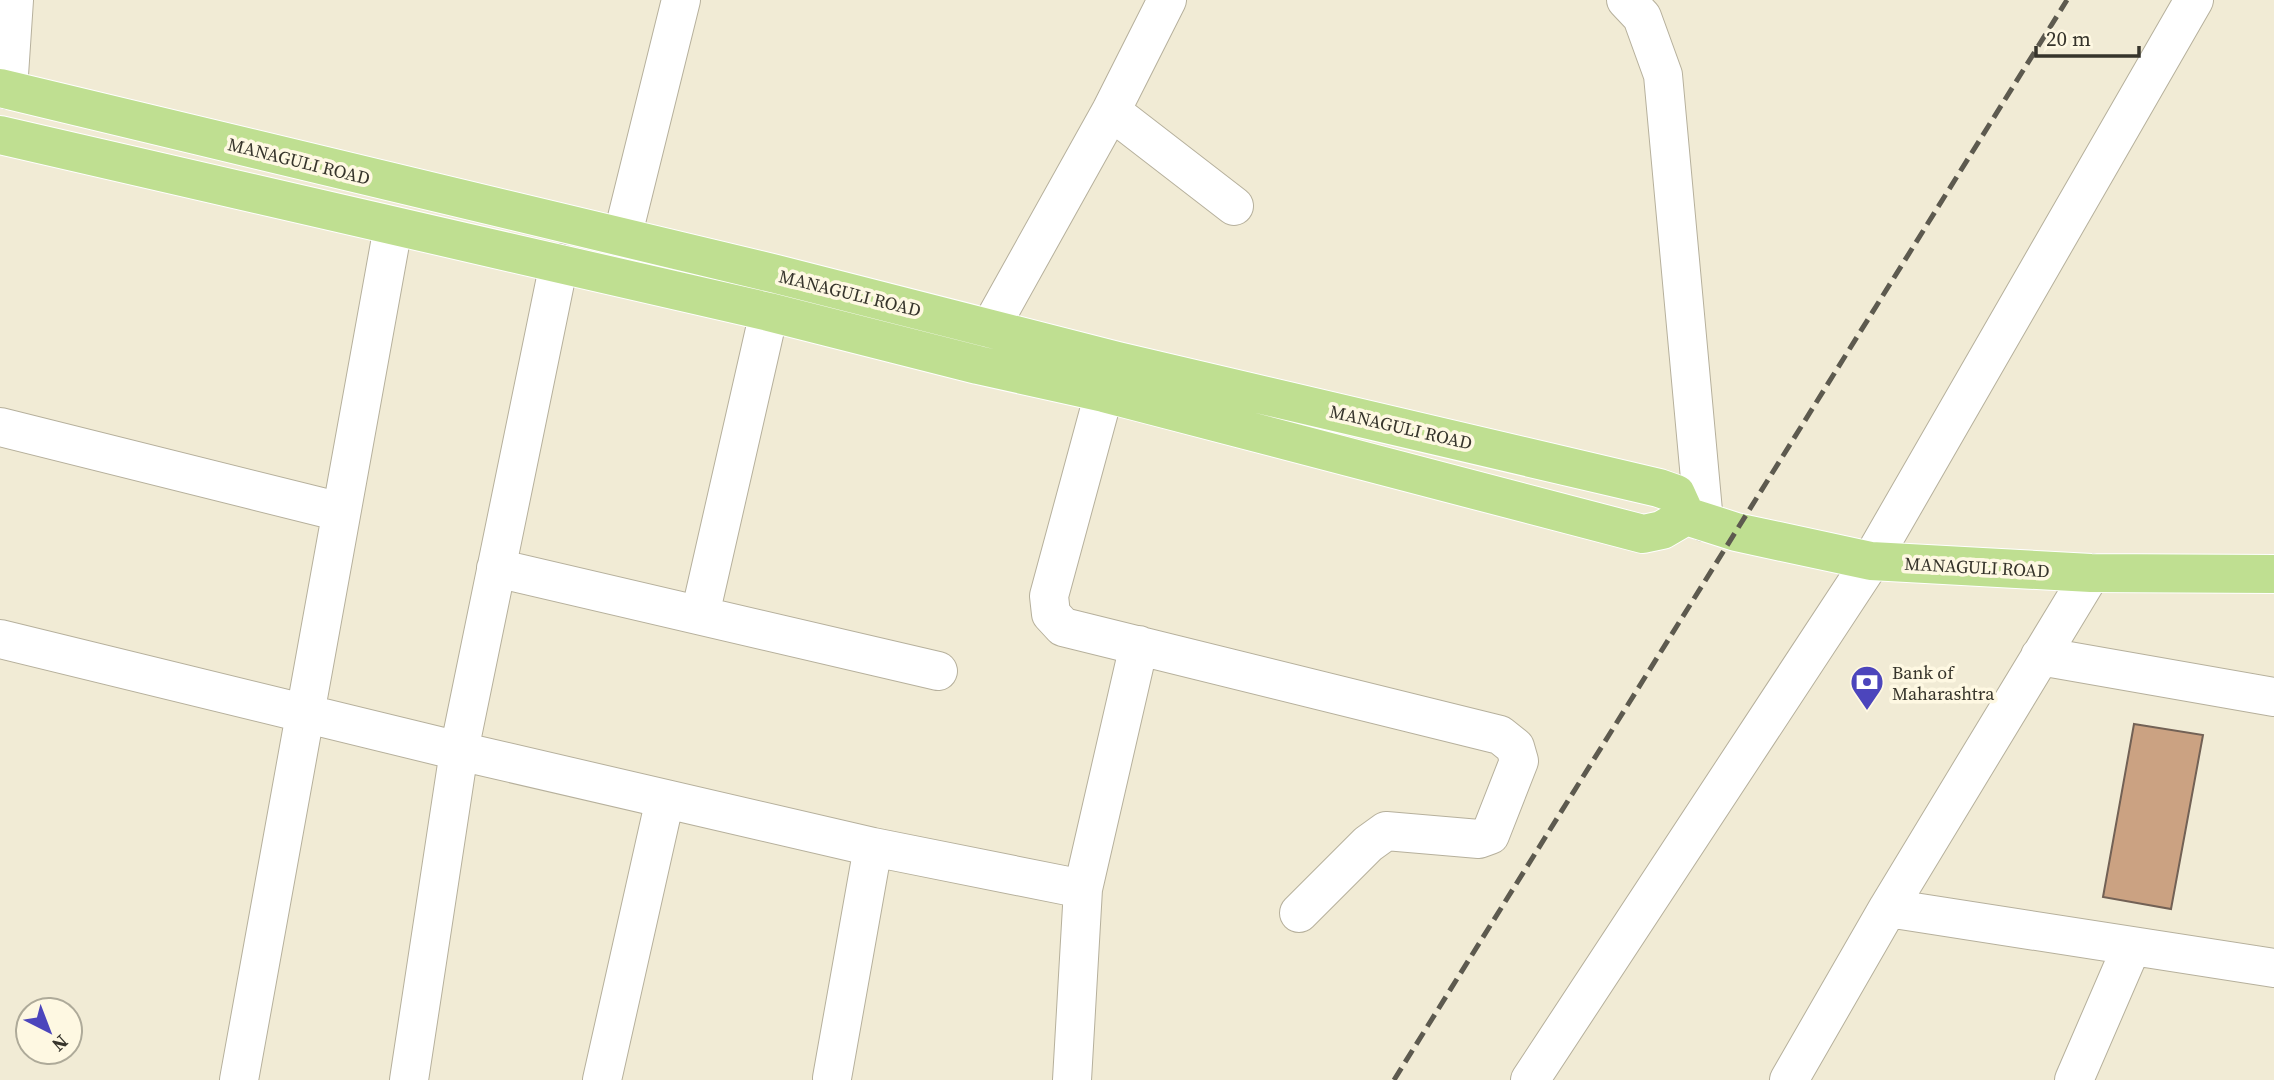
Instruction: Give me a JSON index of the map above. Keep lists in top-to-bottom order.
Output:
{
  "streets": {
    "main road": ["MANAGULI ROAD"]
  },
  "places": {
    "bank": ["Bank of Maharashtra"]
  },
  "scale_bar": "20 m",
  "north": "bottom right"
}
